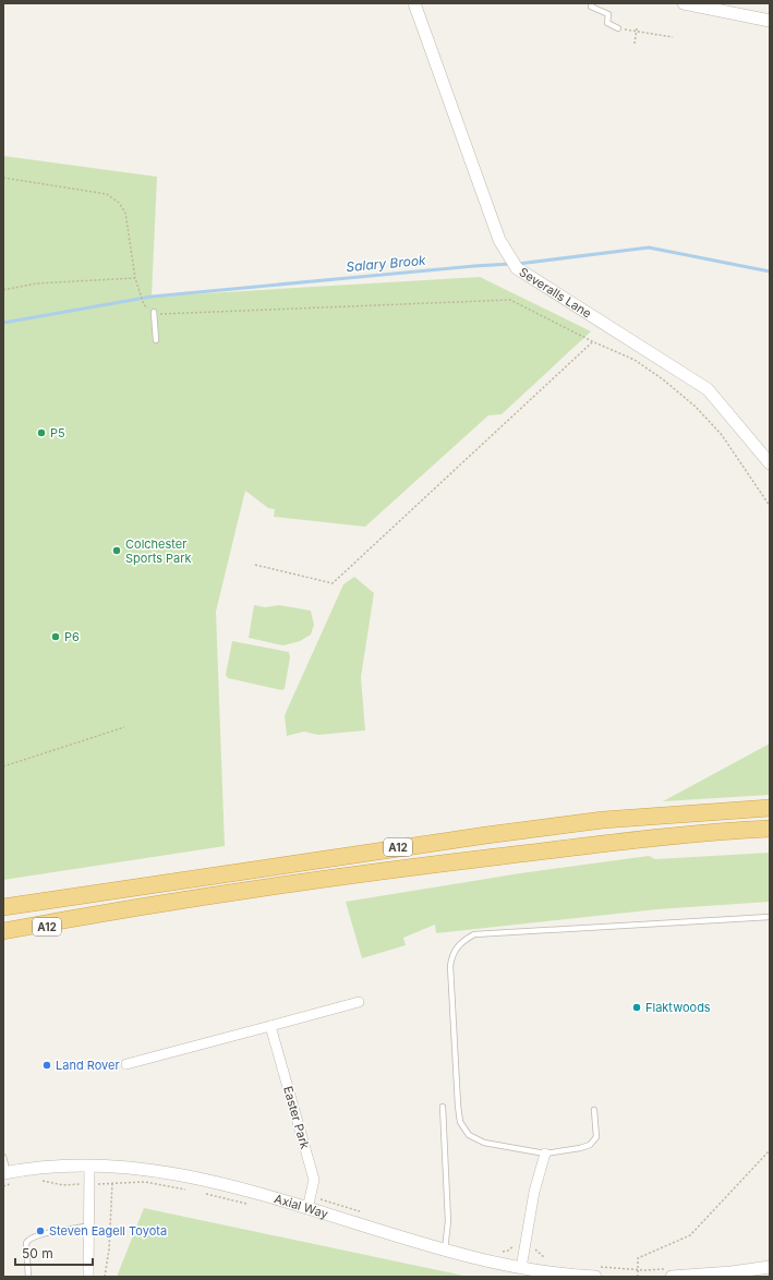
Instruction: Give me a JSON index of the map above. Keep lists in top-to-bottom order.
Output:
{
  "streets": {
    "highway": ["A12"],
    "street": ["Severalls Lane", "Easter Park", "Axial Way"]
  },
  "crossings": [
    ["Easter Park", "Axial Way"]
  ],
  "water": ["Salary Brook"],
  "places": [
    "P5",
    "Colchester Sports Park",
    "P6",
    "Flaktwoods",
    "Land Rover",
    "Steven Eagell Toyota"
  ],
  "scale_bar": "50 m"
}
